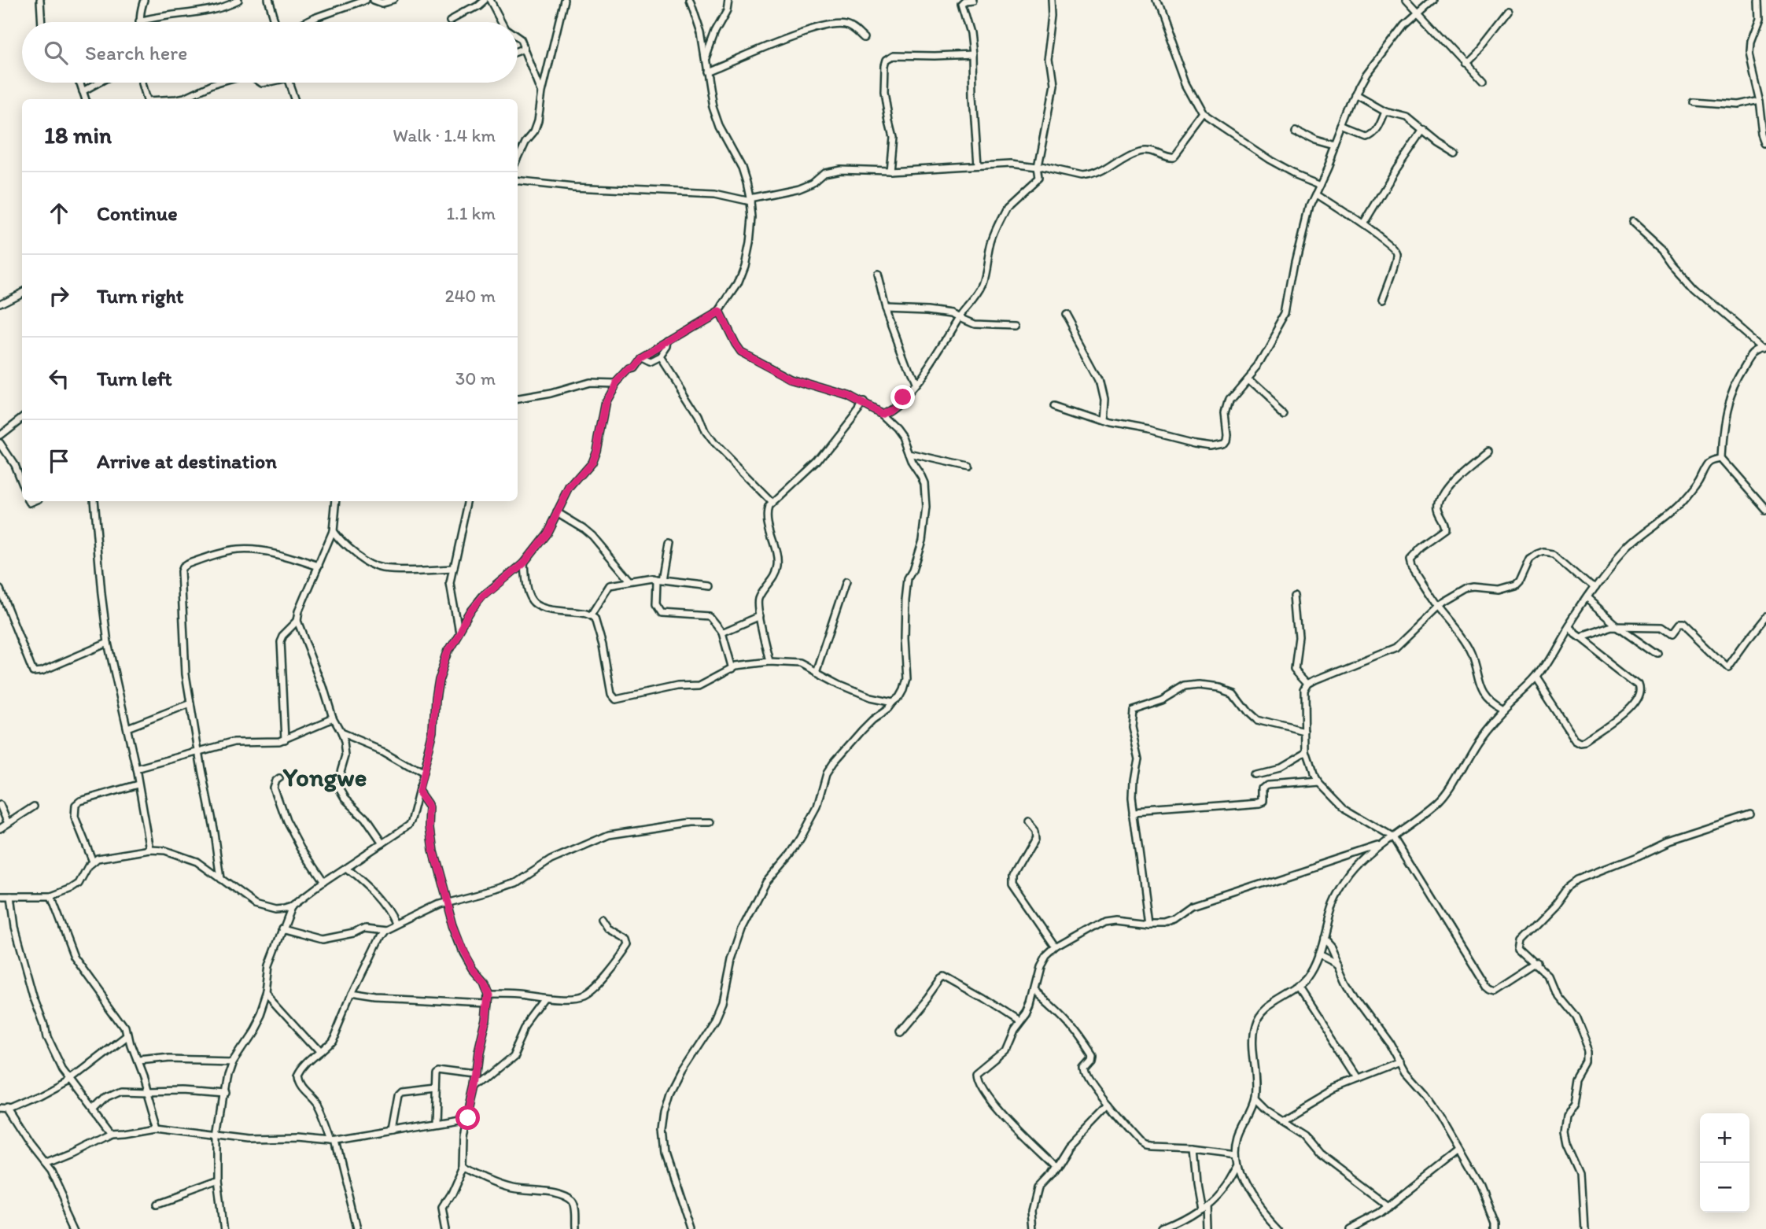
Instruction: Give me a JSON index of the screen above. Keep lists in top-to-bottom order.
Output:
{
  "districts": ["Yongwe"],
  "page": {
    "search": "Search here",
    "heading": ["18 min", "Walk · 1.4 km"],
    "list": [
      ["Continue", "1.1 km"],
      ["Turn right", "240 m"],
      ["Turn left", "30 m"],
      "Arrive at destination"
    ],
    "map_buttons": ["+", "−"]
  }
}
